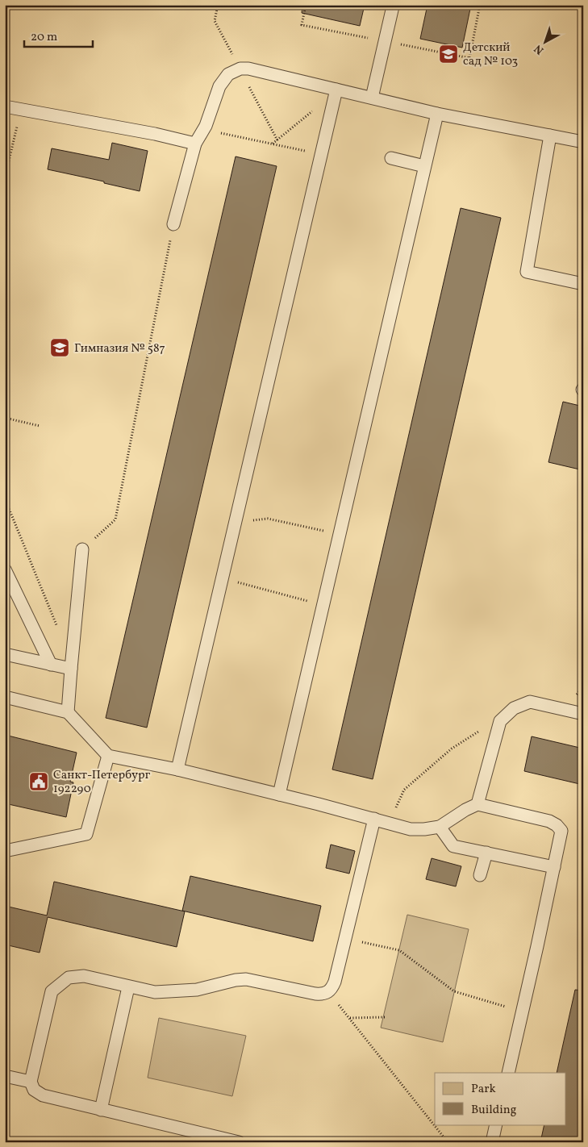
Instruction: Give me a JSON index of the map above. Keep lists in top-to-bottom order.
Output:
{
  "places": {
    "school or university": ["Детский сад № 103", "Гимназия № 587"],
    "public building": ["Санкт-Петербург 192290"]
  },
  "legend": ["Park", "Building"],
  "scale_bar": "20 m",
  "north": "bottom left"
}
